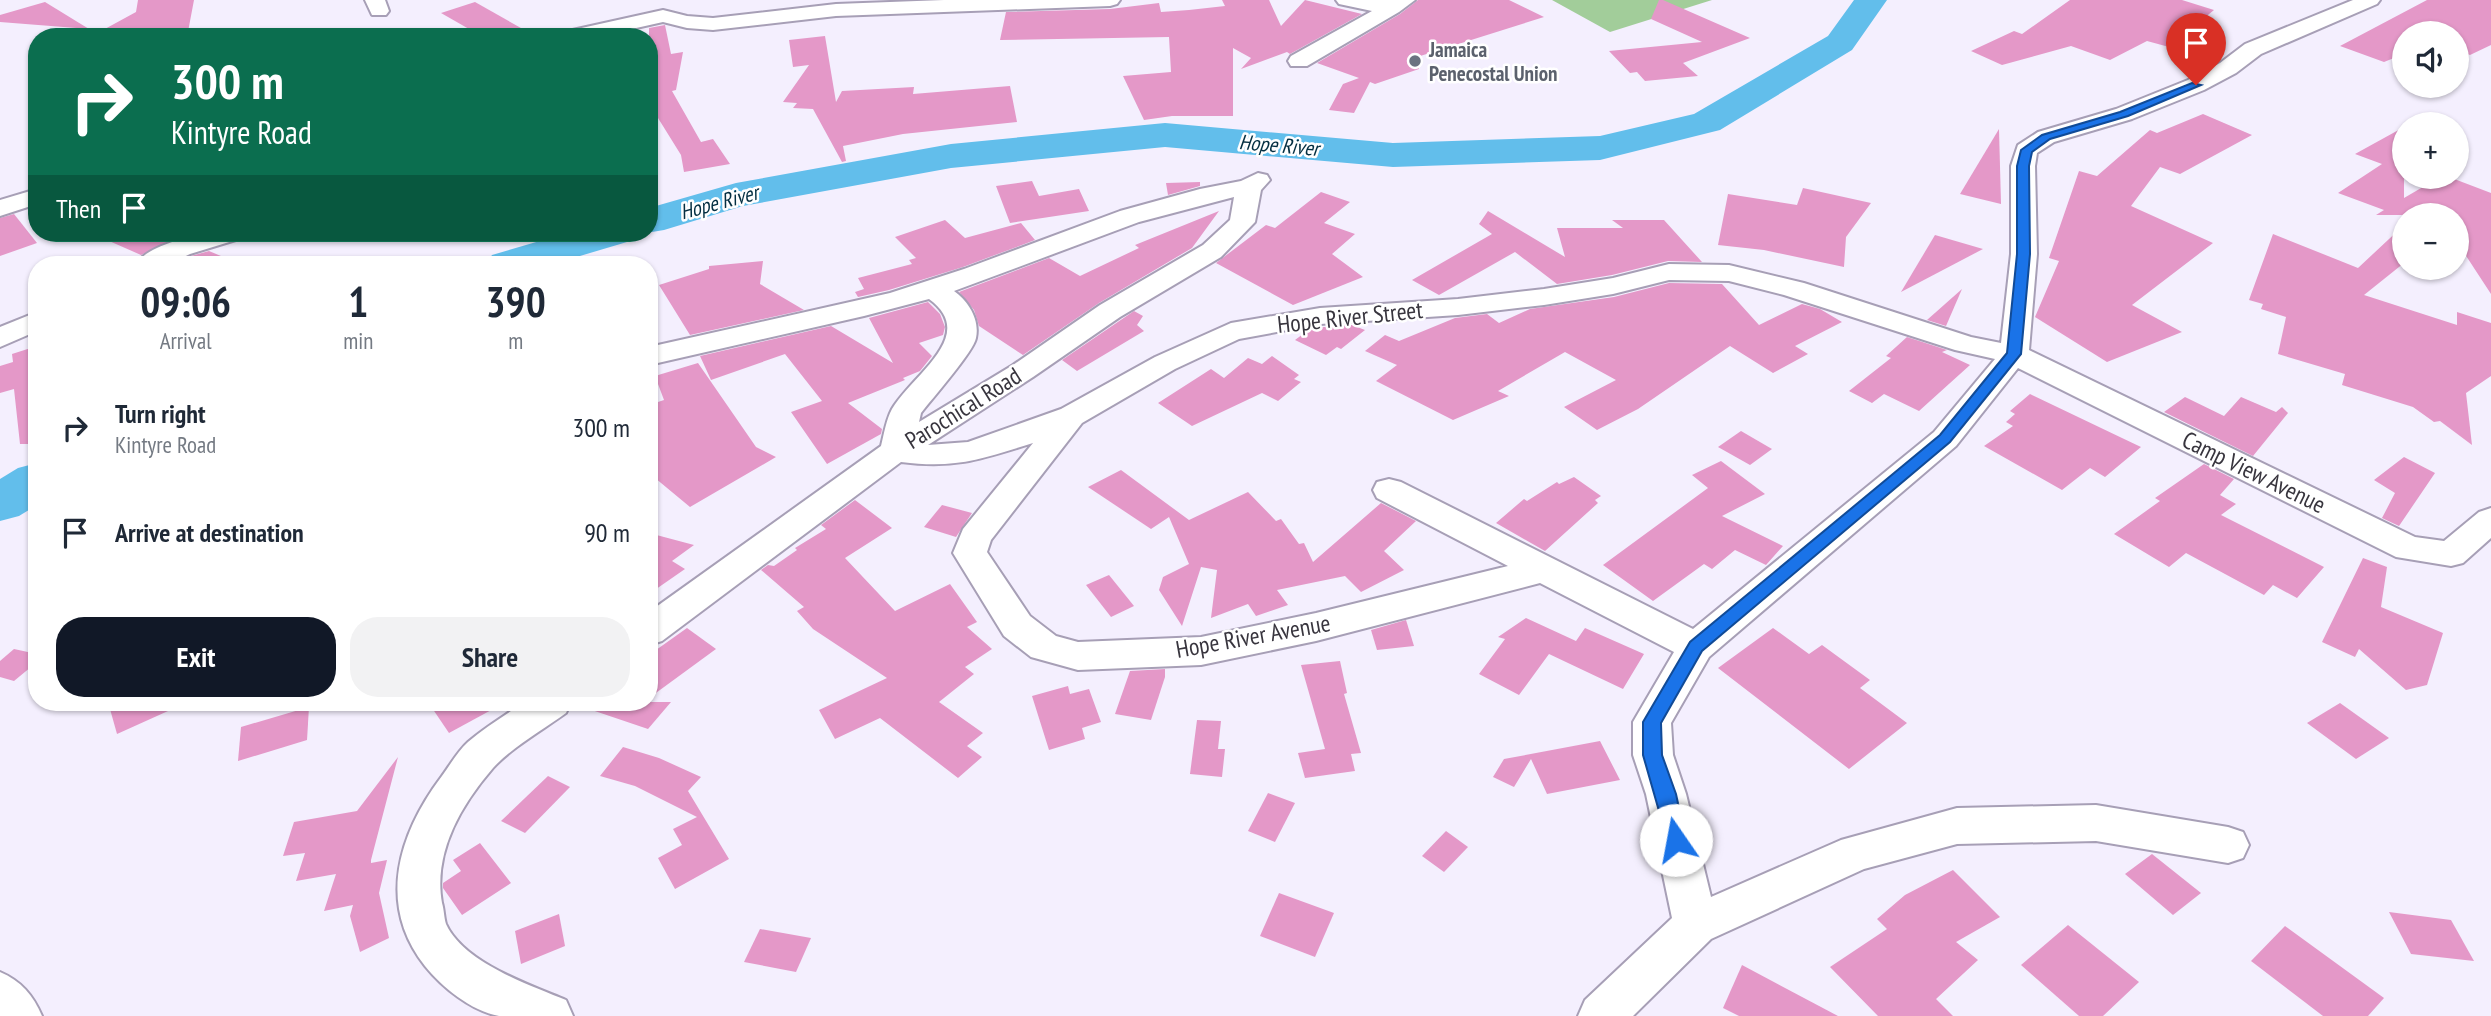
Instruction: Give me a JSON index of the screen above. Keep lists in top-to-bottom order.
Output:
{
  "streets": {
    "street": [
      "Hope River Street",
      "Parochical Road",
      "Camp View Avenue",
      "Hope River Avenue"
    ]
  },
  "crossings": [
    ["Hope River Street", "Parochical Road"],
    ["Hope River Street", "Camp View Avenue"],
    ["Hope River Street", "Hope River Avenue"]
  ],
  "water": ["Hope River"],
  "places": ["Jamaica Penecostal Union"],
  "page": {
    "map_buttons": ["+", "−"],
    "turn": ["300 m", "Kintyre Road"],
    "then": "Then",
    "eta": [
      "09:06",
      "Arrival",
      "1",
      "min",
      "390",
      "m"
    ],
    "list": [
      {
        "name": "Turn right",
        "note": "Kintyre Road",
        "value": "300 m"
      },
      {
        "name": "Arrive at destination",
        "value": "90 m"
      }
    ],
    "buttons": ["Exit", "Share"]
  }
}
